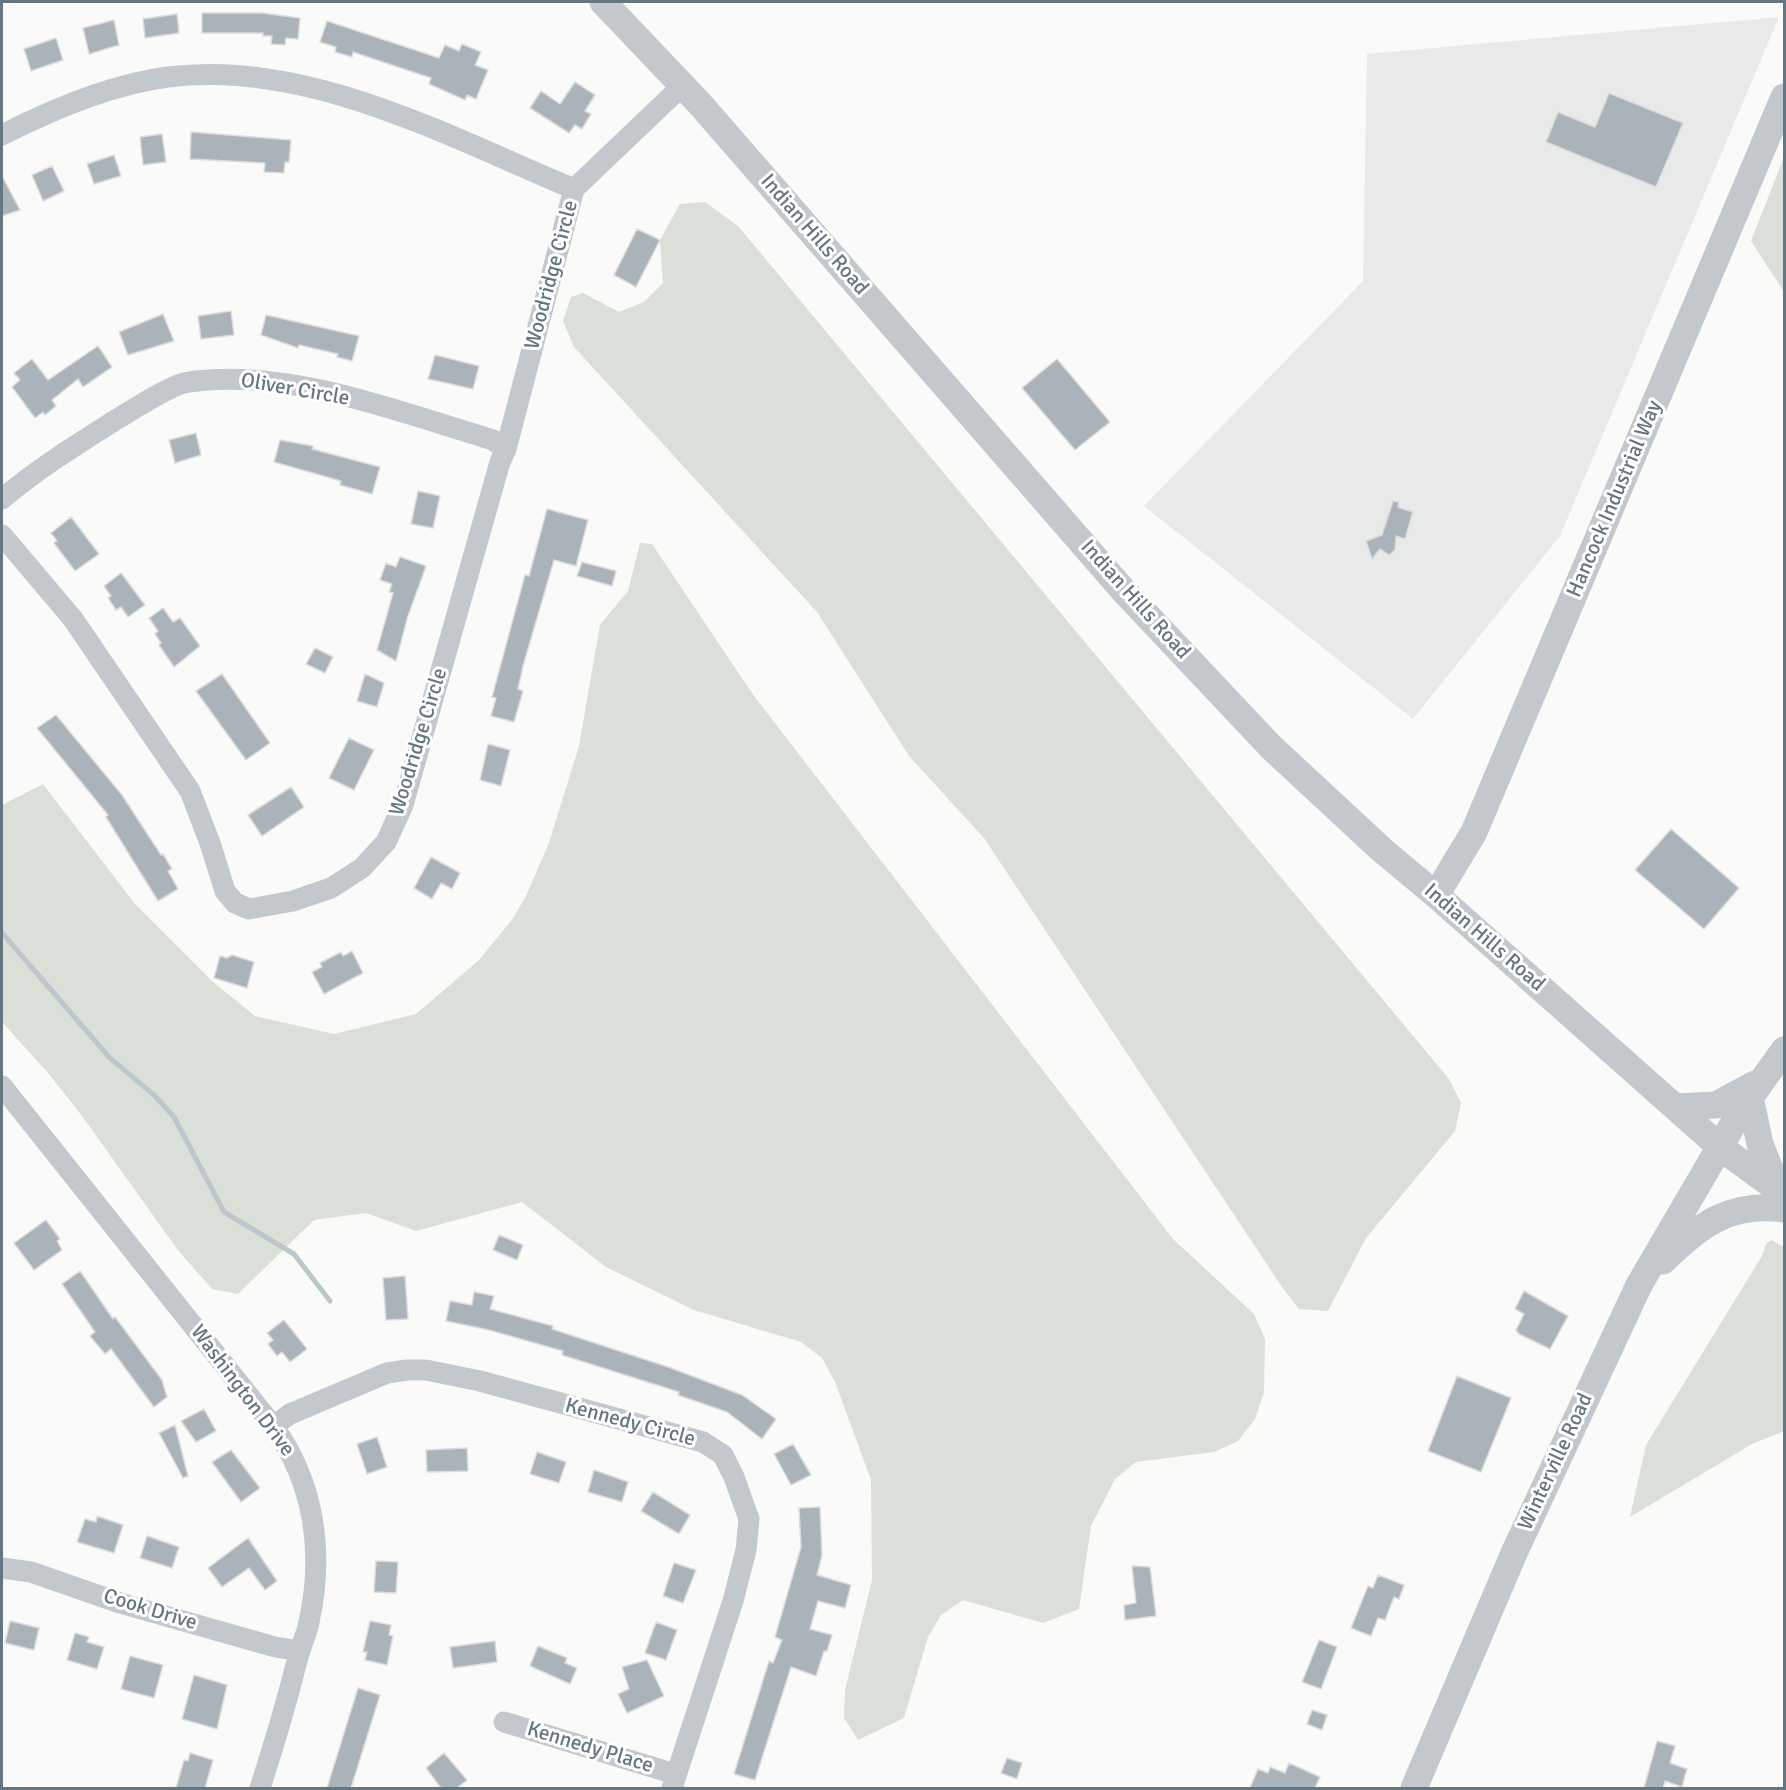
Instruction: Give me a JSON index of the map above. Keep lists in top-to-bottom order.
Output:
{
  "streets": {
    "street": [
      "Indian Hills Road",
      "Woodridge Circle",
      "Oliver Circle",
      "Hancock Industrial Way",
      "Washington Drive",
      "Kennedy Circle",
      "Winterville Road",
      "Cook Drive",
      "Kennedy Place"
    ]
  },
  "crossings": [
    ["Indian Hills Road", "Woodridge Circle"],
    ["Indian Hills Road", "Hancock Industrial Way"],
    ["Indian Hills Road", "Winterville Road"],
    ["Woodridge Circle", "Oliver Circle"],
    ["Washington Drive", "Kennedy Circle"],
    ["Washington Drive", "Cook Drive"],
    ["Kennedy Circle", "Kennedy Place"]
  ]
}
